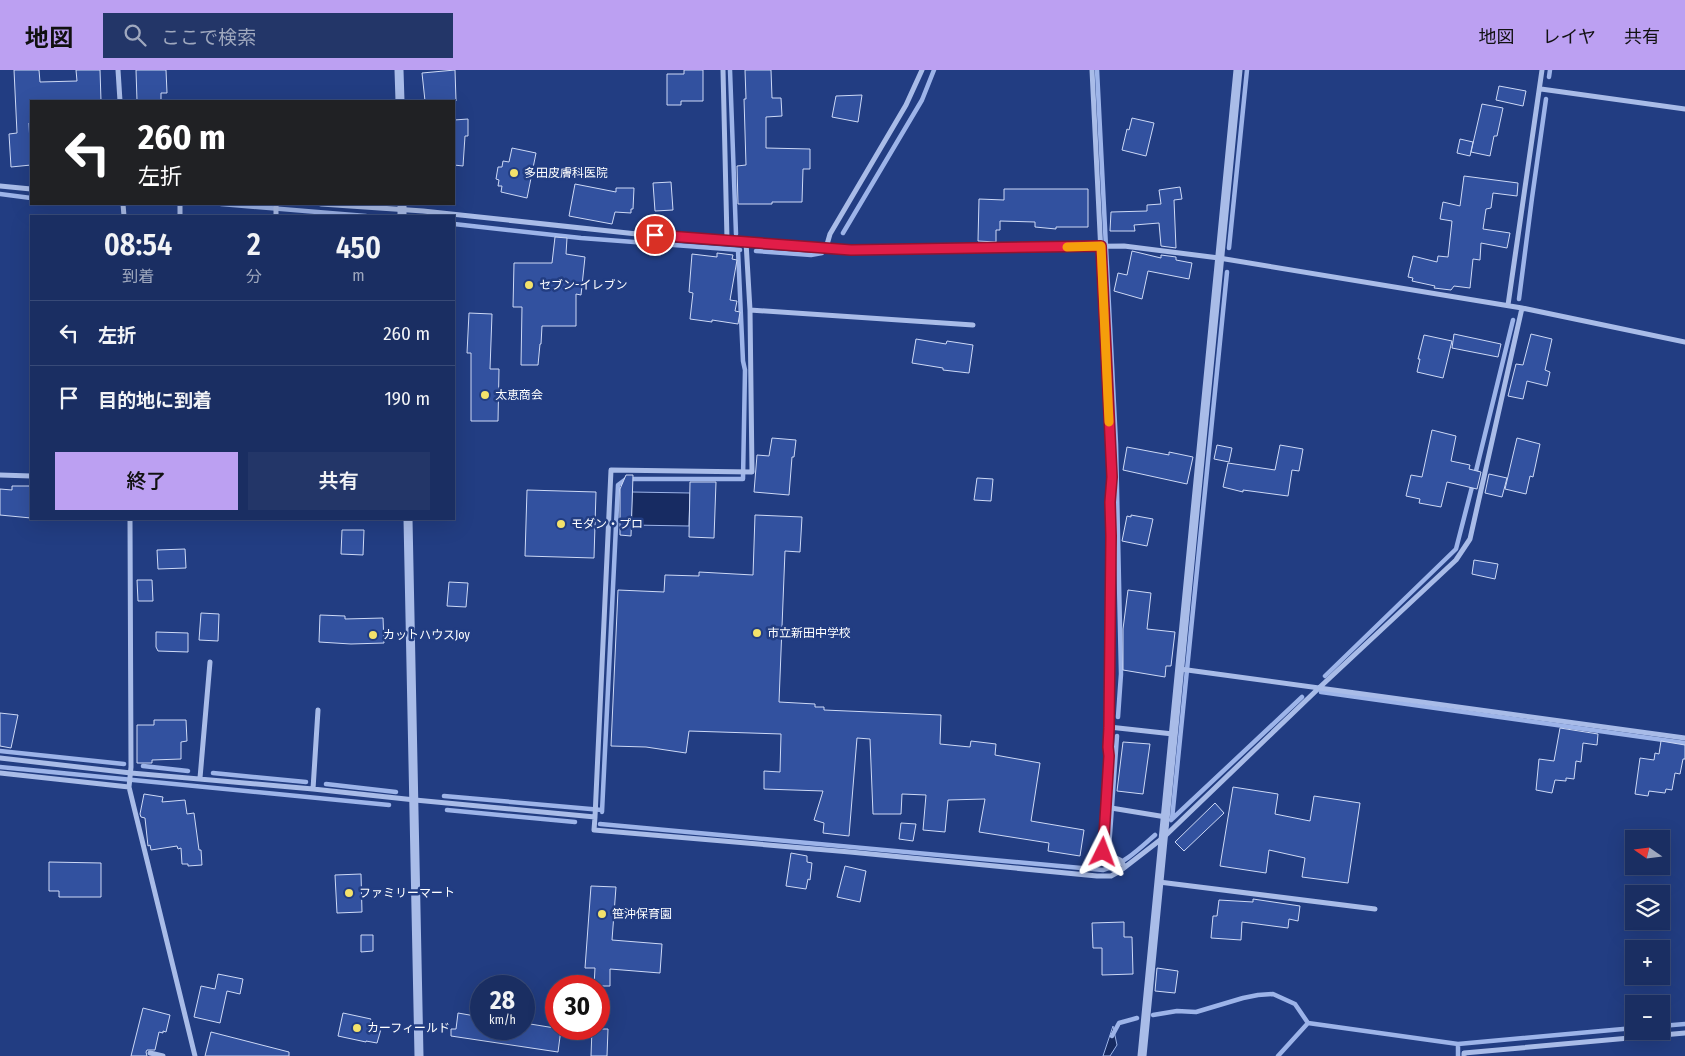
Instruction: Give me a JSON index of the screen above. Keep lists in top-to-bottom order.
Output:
{
  "places": [
    "多田皮膚科医院",
    "セブン-イレブン",
    "太恵商会",
    "モダン・プロ",
    "市立新田中学校",
    "カットハウスJoy",
    "ファミリーマート",
    "笹沖保育園",
    "カーフィールド"
  ],
  "north": "left",
  "page": {
    "header": "地図",
    "search": "ここで検索",
    "nav": ["地図", "レイヤ", "共有"],
    "turn": ["260 m", "左折"],
    "eta": [
      "08:54",
      "到着",
      "2",
      "分",
      "450",
      "m"
    ],
    "list": [
      {
        "name": "左折",
        "value": "260 m"
      },
      {
        "name": "目的地に到着",
        "value": "190 m"
      }
    ],
    "buttons": ["終了", "共有"],
    "map_buttons": ["+", "−"],
    "speed": "28 km/h",
    "limit": "30"
  }
}
